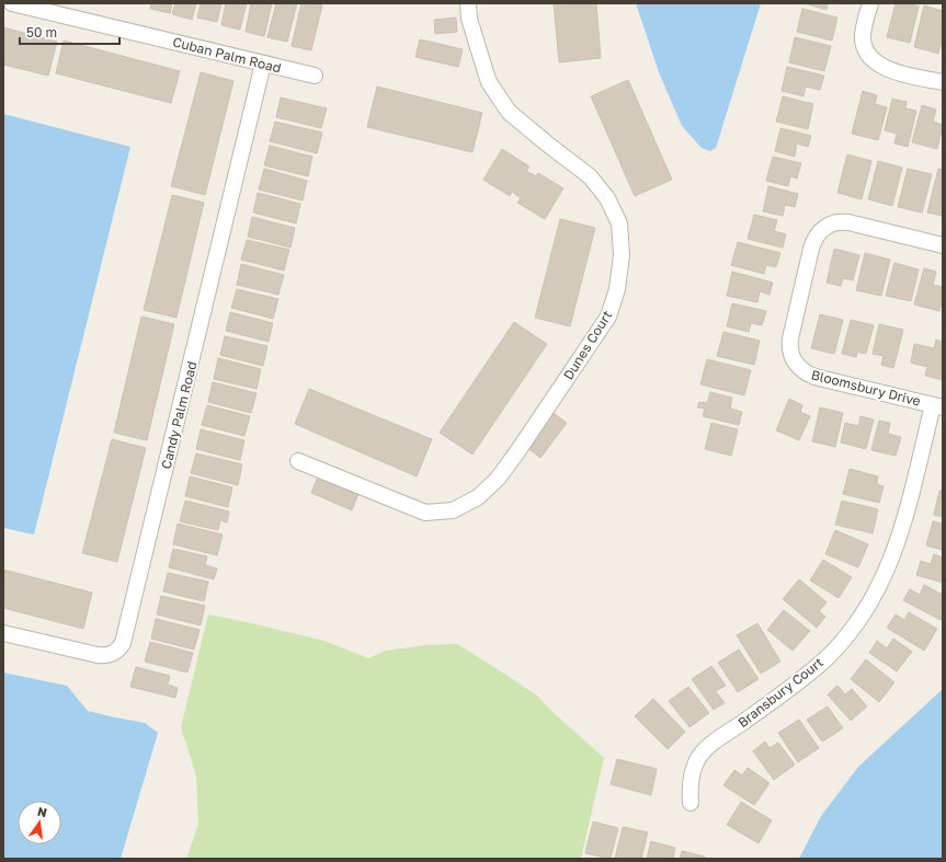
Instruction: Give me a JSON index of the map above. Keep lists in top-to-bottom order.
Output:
{
  "streets": {
    "street": [
      "Cuban Palm Road",
      "Dunes Court",
      "Bloomsbury Drive",
      "Candy Palm Road",
      "Bransbury Court"
    ]
  },
  "crossings": [
    ["Cuban Palm Road", "Candy Palm Road"],
    ["Bloomsbury Drive", "Bransbury Court"]
  ],
  "scale_bar": "50 m",
  "north": "top"
}
